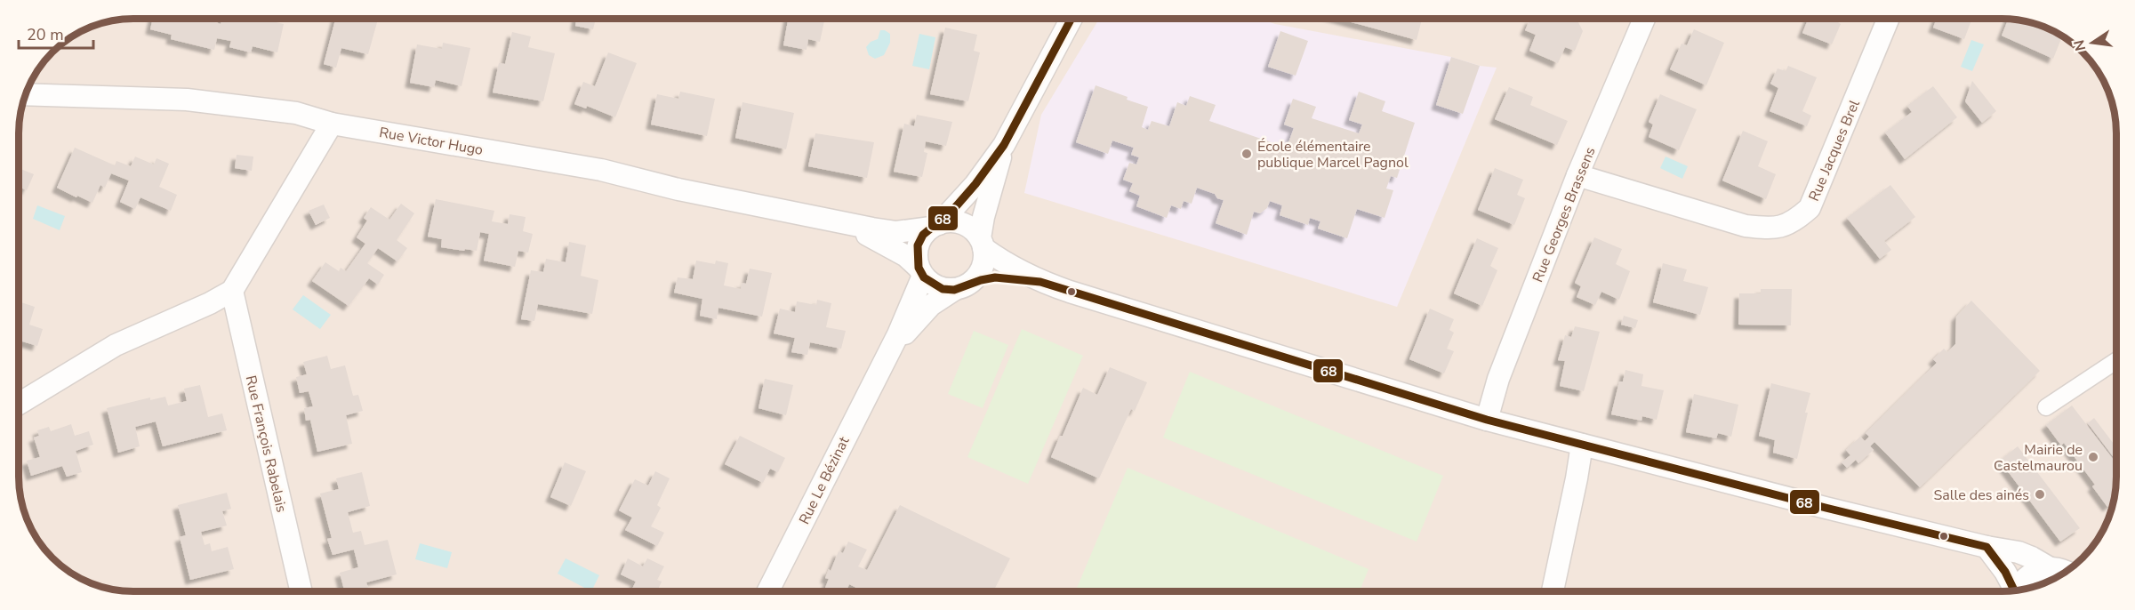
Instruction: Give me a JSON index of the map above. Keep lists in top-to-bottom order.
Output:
{
  "streets": {
    "street": [
      "Rue Victor Hugo",
      "Rue Jacques Brel",
      "Rue Georges Brassens",
      "Rue François Rabelais",
      "Rue Le Bézinat"
    ]
  },
  "crossings": [
    ["Rue Victor Hugo", "Rue Le Bézinat"],
    ["Rue Jacques Brel", "Rue Georges Brassens"]
  ],
  "places": ["École élémentaire publique Marcel Pagnol", "Mairie de Castelmaurou", "Salle des ainés"],
  "lines": ["transit line 68"],
  "scale_bar": "20 m",
  "north": "left"
}
